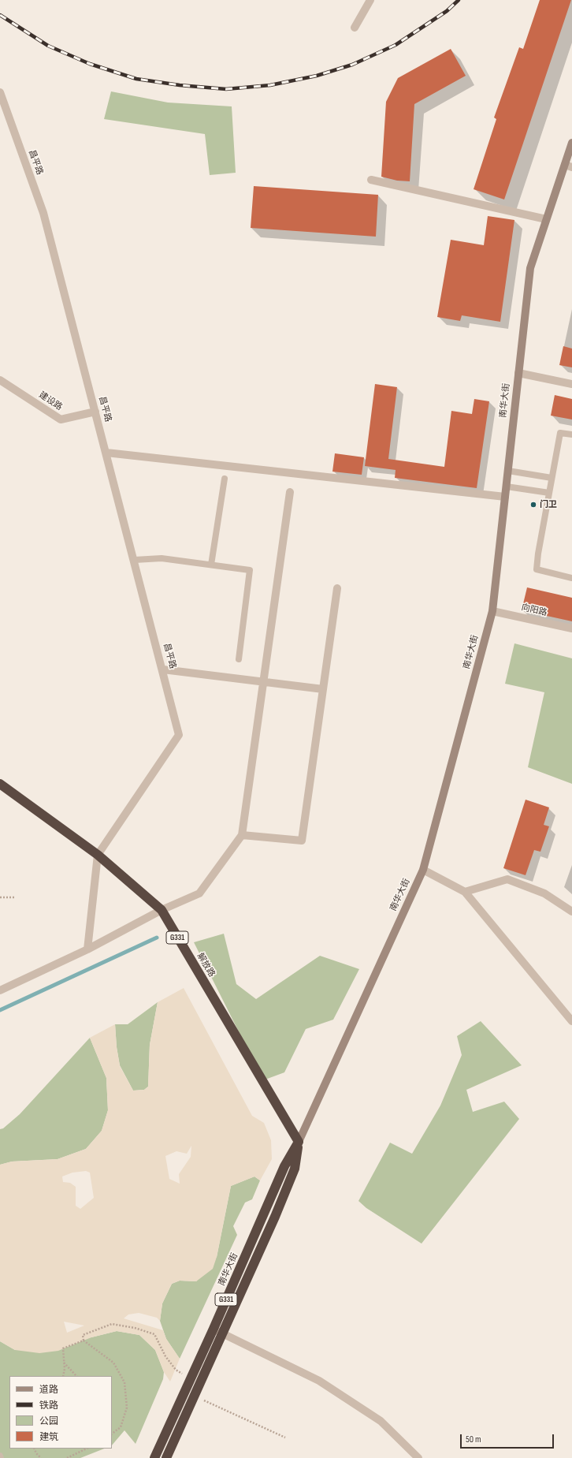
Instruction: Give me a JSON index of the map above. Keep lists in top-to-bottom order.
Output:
{
  "streets": {
    "highway": ["南华大街", "G331", "解放路"],
    "street": ["昌平路", "建设路", "向阳路"]
  },
  "crossings": [
    ["昌平路", "建设路"],
    ["昌平路", "解放路"],
    ["南华大街", "向阳路"],
    ["南华大街", "解放路"]
  ],
  "places": ["门卫"],
  "legend": [
    "道路",
    "铁路",
    "公园",
    "建筑"
  ],
  "scale_bar": "50 m"
}
